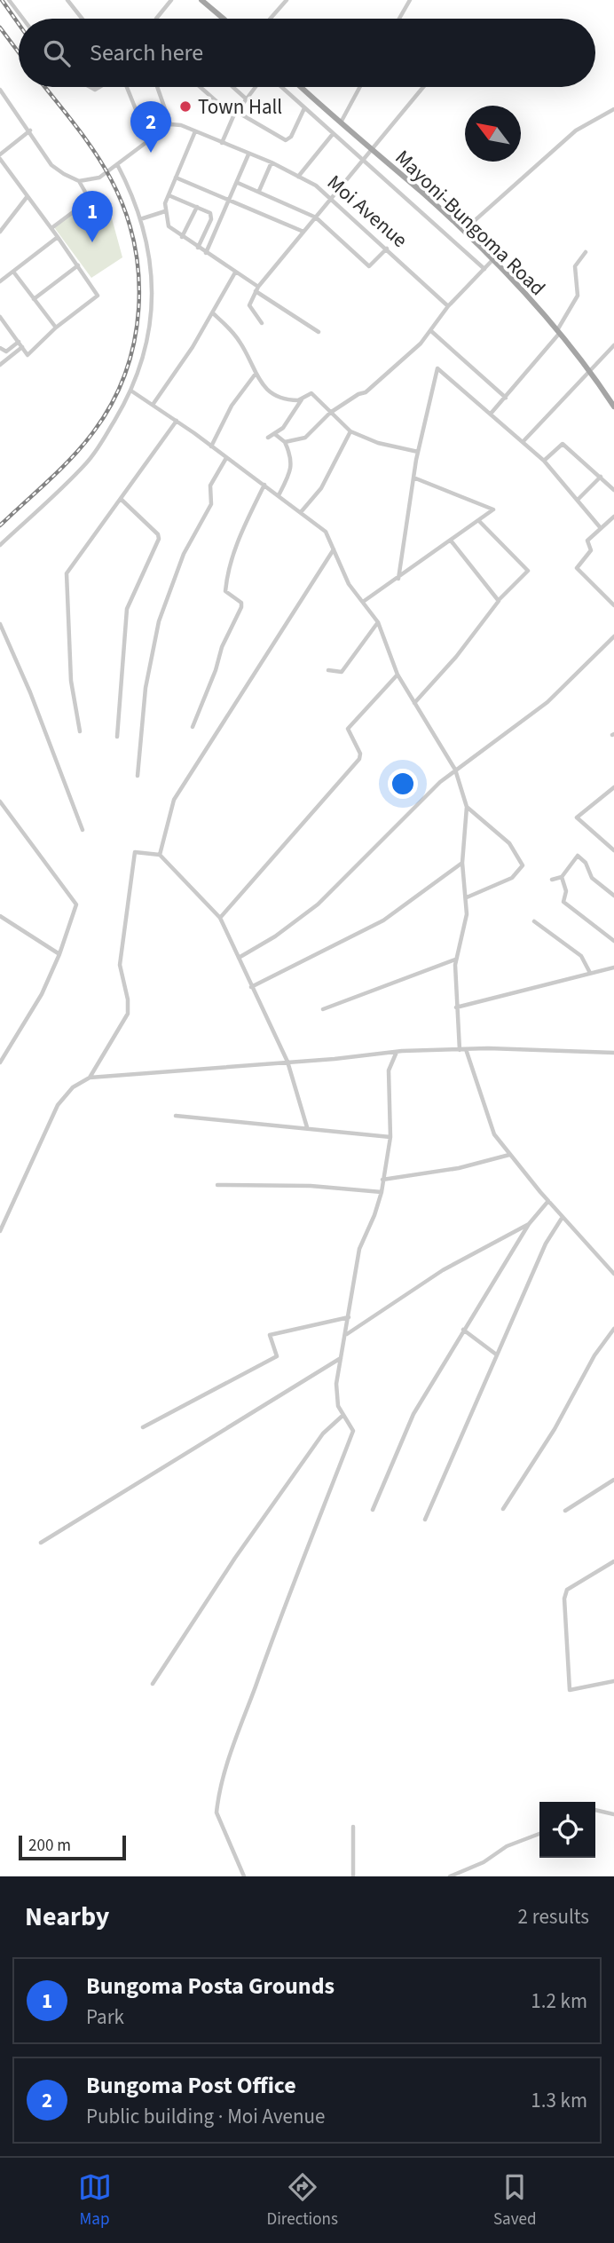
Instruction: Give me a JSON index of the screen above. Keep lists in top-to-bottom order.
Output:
{
  "streets": {
    "main road": ["Mayoni-Bungoma Road"],
    "street": ["Moi Avenue"]
  },
  "places": ["Town Hall"],
  "scale_bar": "200 m",
  "north": "top left",
  "page": {
    "search": "Search here",
    "pins": ["2", "1"],
    "scale": "200 m",
    "heading": ["Nearby", "2 results"],
    "list": [
      {
        "mark": "1",
        "name": "Bungoma Posta Grounds",
        "note": "Park",
        "value": "1.2 km"
      },
      {
        "mark": "2",
        "name": "Bungoma Post Office",
        "note": "Public building · Moi Avenue",
        "value": "1.3 km"
      }
    ],
    "nav": ["Map", "Directions", "Saved"]
  }
}
